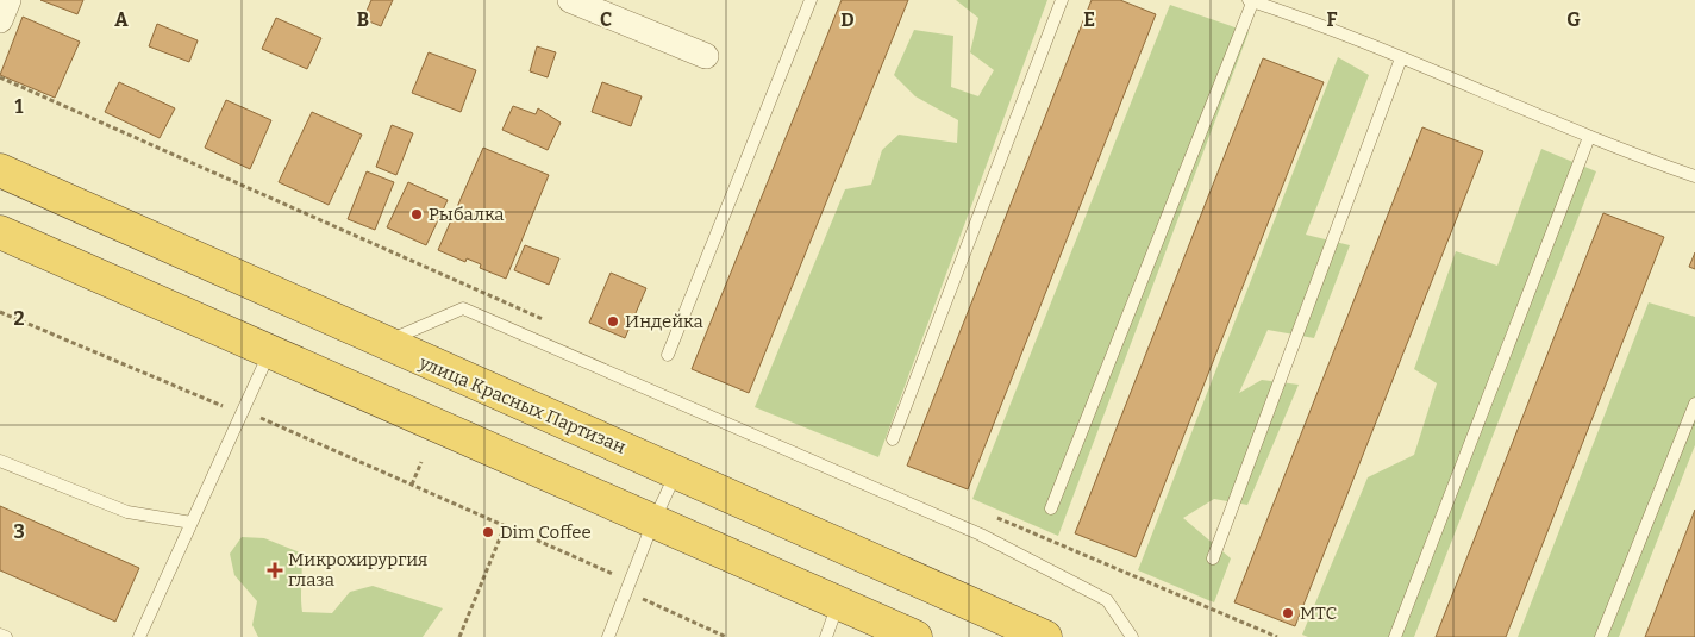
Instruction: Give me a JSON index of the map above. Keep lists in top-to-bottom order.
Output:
{
  "streets": {
    "highway": ["улица Красных Партизан"]
  },
  "places": {
    "other": [
      "Рыбалка",
      "Индейка",
      "Dim Coffee",
      "МТС"
    ],
    "health": ["Микрохирургия глаза"]
  },
  "grid": {
    "columns": [
      "A",
      "B",
      "C",
      "D",
      "E",
      "F",
      "G"
    ],
    "rows": ["1", "2", "3"]
  }
}
